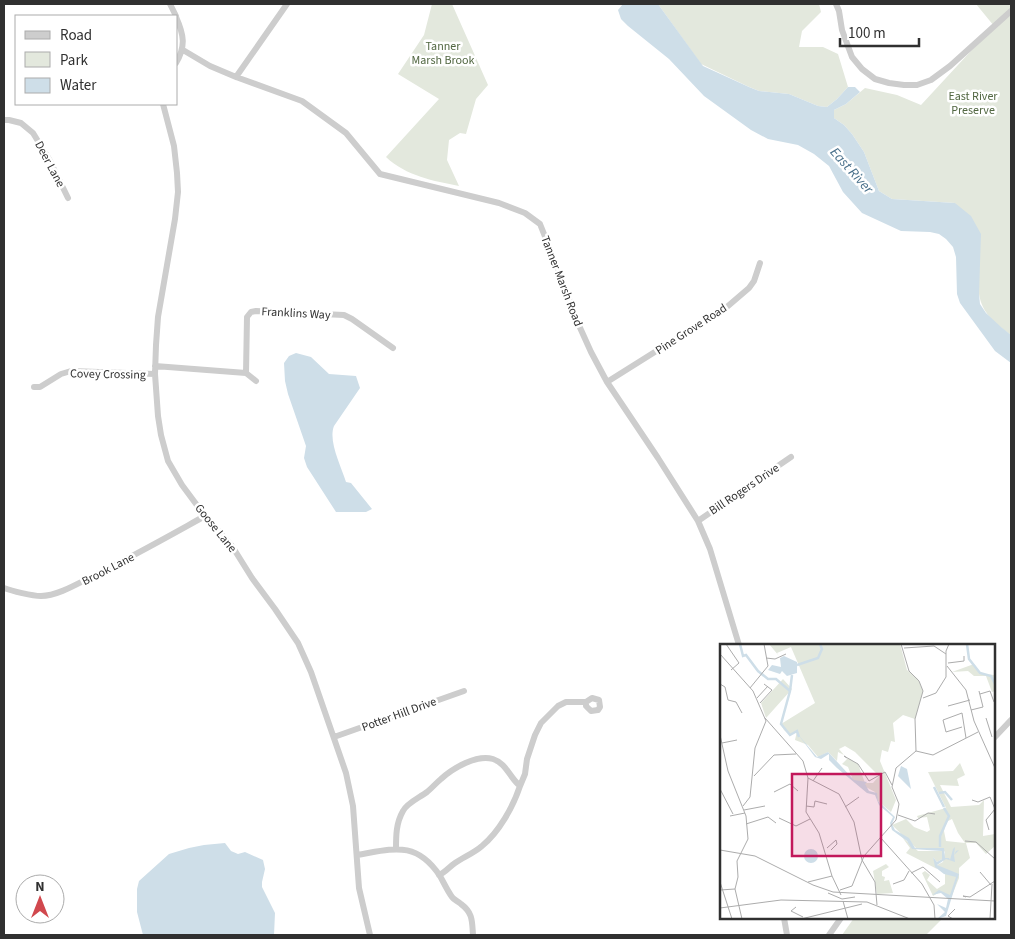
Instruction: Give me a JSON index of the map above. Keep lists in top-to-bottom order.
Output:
{
  "streets": {
    "street": [
      "Deer Lane",
      "Tanner Marsh Road",
      "Franklins Way",
      "Pine Grove Road",
      "Covey Crossing",
      "Bill Rogers Drive",
      "Goose Lane",
      "Brook Lane",
      "Potter Hill Drive"
    ]
  },
  "crossings": [
    ["Tanner Marsh Road", "Pine Grove Road"],
    ["Tanner Marsh Road", "Bill Rogers Drive"],
    ["Covey Crossing", "Goose Lane"],
    ["Goose Lane", "Brook Lane"],
    ["Goose Lane", "Potter Hill Drive"]
  ],
  "water": ["East River"],
  "parks": ["Tanner Marsh Brook", "East River Preserve"],
  "legend": ["Road", "Park", "Water"],
  "scale_bar": "100 m",
  "north": "top"
}
